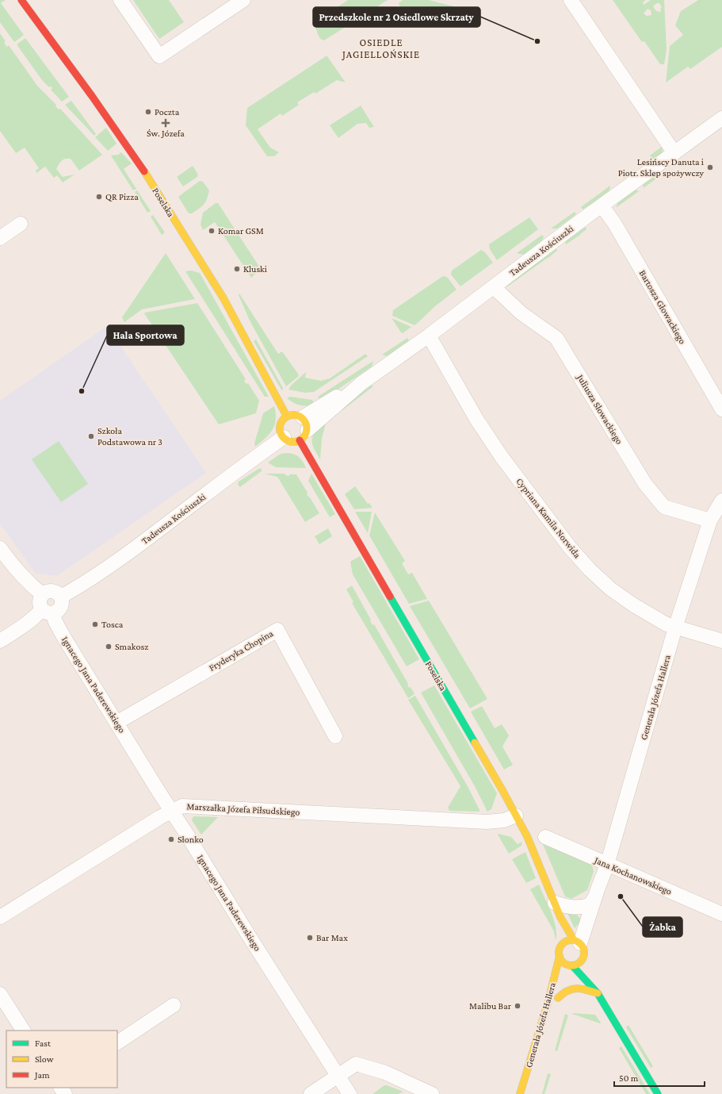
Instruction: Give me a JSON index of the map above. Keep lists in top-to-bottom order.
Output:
{
  "streets": {
    "street": [
      "Poselska",
      "Tadeusza Kościuszki",
      "Bartosza Głowackiego",
      "Juliusza Słowackiego",
      "Cypriana Kamila Norwida",
      "Fryderyka Chopina",
      "Ignacego Jana Paderewskiego",
      "Generała Józefa Hallera",
      "Marszałka Józefa Piłsudskiego",
      "Jana Kochanowskiego"
    ]
  },
  "crossings": [
    ["Poselska", "Tadeusza Kościuszki"],
    ["Poselska", "Generała Józefa Hallera"],
    ["Poselska", "Marszałka Józefa Piłsudskiego"],
    ["Tadeusza Kościuszki", "Bartosza Głowackiego"],
    ["Tadeusza Kościuszki", "Juliusza Słowackiego"],
    ["Tadeusza Kościuszki", "Cypriana Kamila Norwida"],
    ["Tadeusza Kościuszki", "Ignacego Jana Paderewskiego"],
    ["Juliusza Słowackiego", "Generała Józefa Hallera"],
    ["Cypriana Kamila Norwida", "Generała Józefa Hallera"],
    ["Fryderyka Chopina", "Ignacego Jana Paderewskiego"],
    ["Ignacego Jana Paderewskiego", "Marszałka Józefa Piłsudskiego"],
    ["Generała Józefa Hallera", "Jana Kochanowskiego"]
  ],
  "districts": ["OSIEDLE JAGIELLOŃSKIE"],
  "places": {
    "other": [
      "Przedszkole nr 2 Osiedlowe Skrzaty",
      "Poczta",
      "Lesińscy Danuta i Piotr. Sklep spożywczy",
      "QR Pizza",
      "Komar GSM",
      "Kluski",
      "Hala Sportowa",
      "Szkoła Podstawowa nr 3",
      "Tosca",
      "Smakosz",
      "Słonko",
      "Żabka",
      "Bar Max",
      "Malibu Bar"
    ],
    "health": ["Św. Józefa"]
  },
  "legend": ["Fast", "Slow", "Jam"],
  "scale_bar": "50 m"
}
